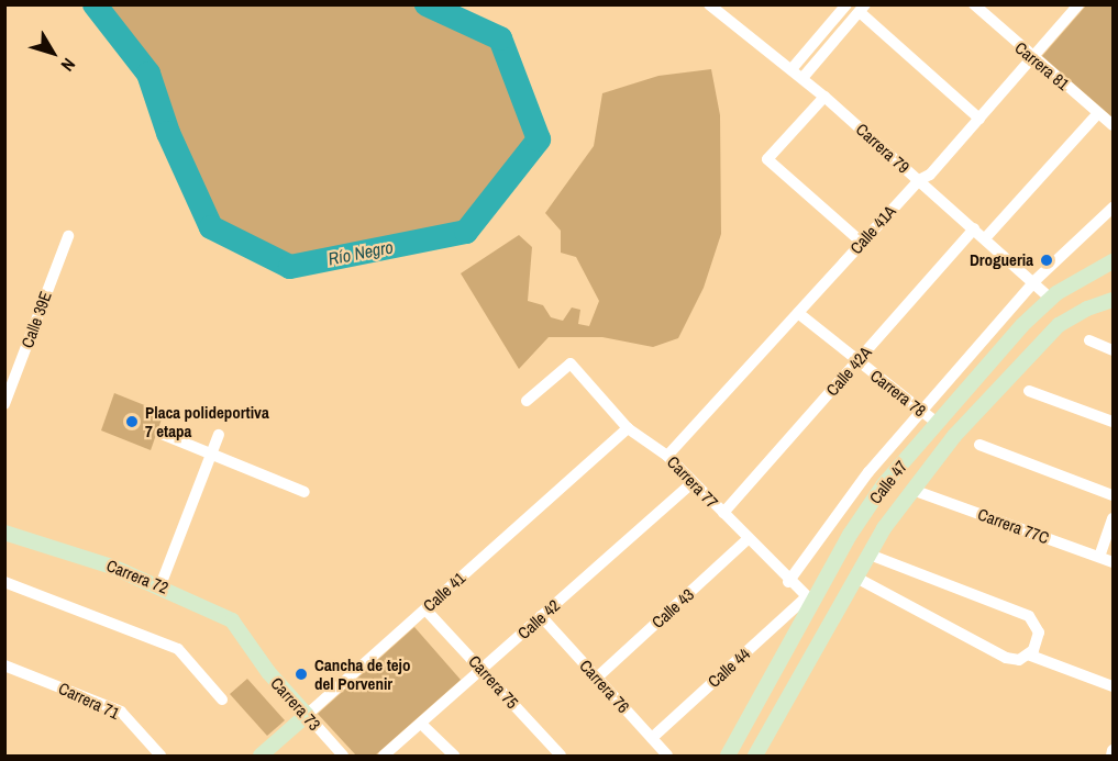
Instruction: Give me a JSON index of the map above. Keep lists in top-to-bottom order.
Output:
{
  "streets": {
    "main road": [
      "Calle 47",
      "Carrera 72",
      "Calle 41",
      "Carrera 73"
    ],
    "street": [
      "Carrera 81",
      "Carrera 79",
      "Calle 41A",
      "Calle 39E",
      "Calle 42A",
      "Carrera 78",
      "Carrera 77",
      "Carrera 77C",
      "Calle 43",
      "Calle 42",
      "Calle 44",
      "Carrera 75",
      "Carrera 76",
      "Carrera 71"
    ]
  },
  "crossings": [
    ["Carrera 81", "Calle 41A"],
    ["Carrera 79", "Calle 41A"],
    ["Carrera 79", "Calle 42A"],
    ["Carrera 79", "Calle 47"],
    ["Calle 41A", "Carrera 78"],
    ["Calle 41A", "Carrera 77"],
    ["Calle 42A", "Carrera 78"],
    ["Calle 42A", "Carrera 77"],
    ["Carrera 78", "Calle 47"],
    ["Carrera 77", "Calle 47"],
    ["Carrera 77", "Calle 41"],
    ["Carrera 77", "Calle 43"],
    ["Carrera 77", "Calle 42"],
    ["Carrera 77", "Calle 44"],
    ["Calle 47", "Carrera 77C"],
    ["Calle 47", "Calle 44"],
    ["Carrera 72", "Carrera 73"],
    ["Calle 41", "Carrera 75"],
    ["Calle 41", "Carrera 73"],
    ["Calle 43", "Carrera 76"],
    ["Calle 42", "Carrera 75"],
    ["Calle 42", "Carrera 76"],
    ["Calle 44", "Carrera 76"]
  ],
  "water": ["Río Negro"],
  "places": ["Drogueria", "Placa polideportiva 7 etapa", "Cancha de tejo del Porvenir"],
  "north": "bottom right"
}
